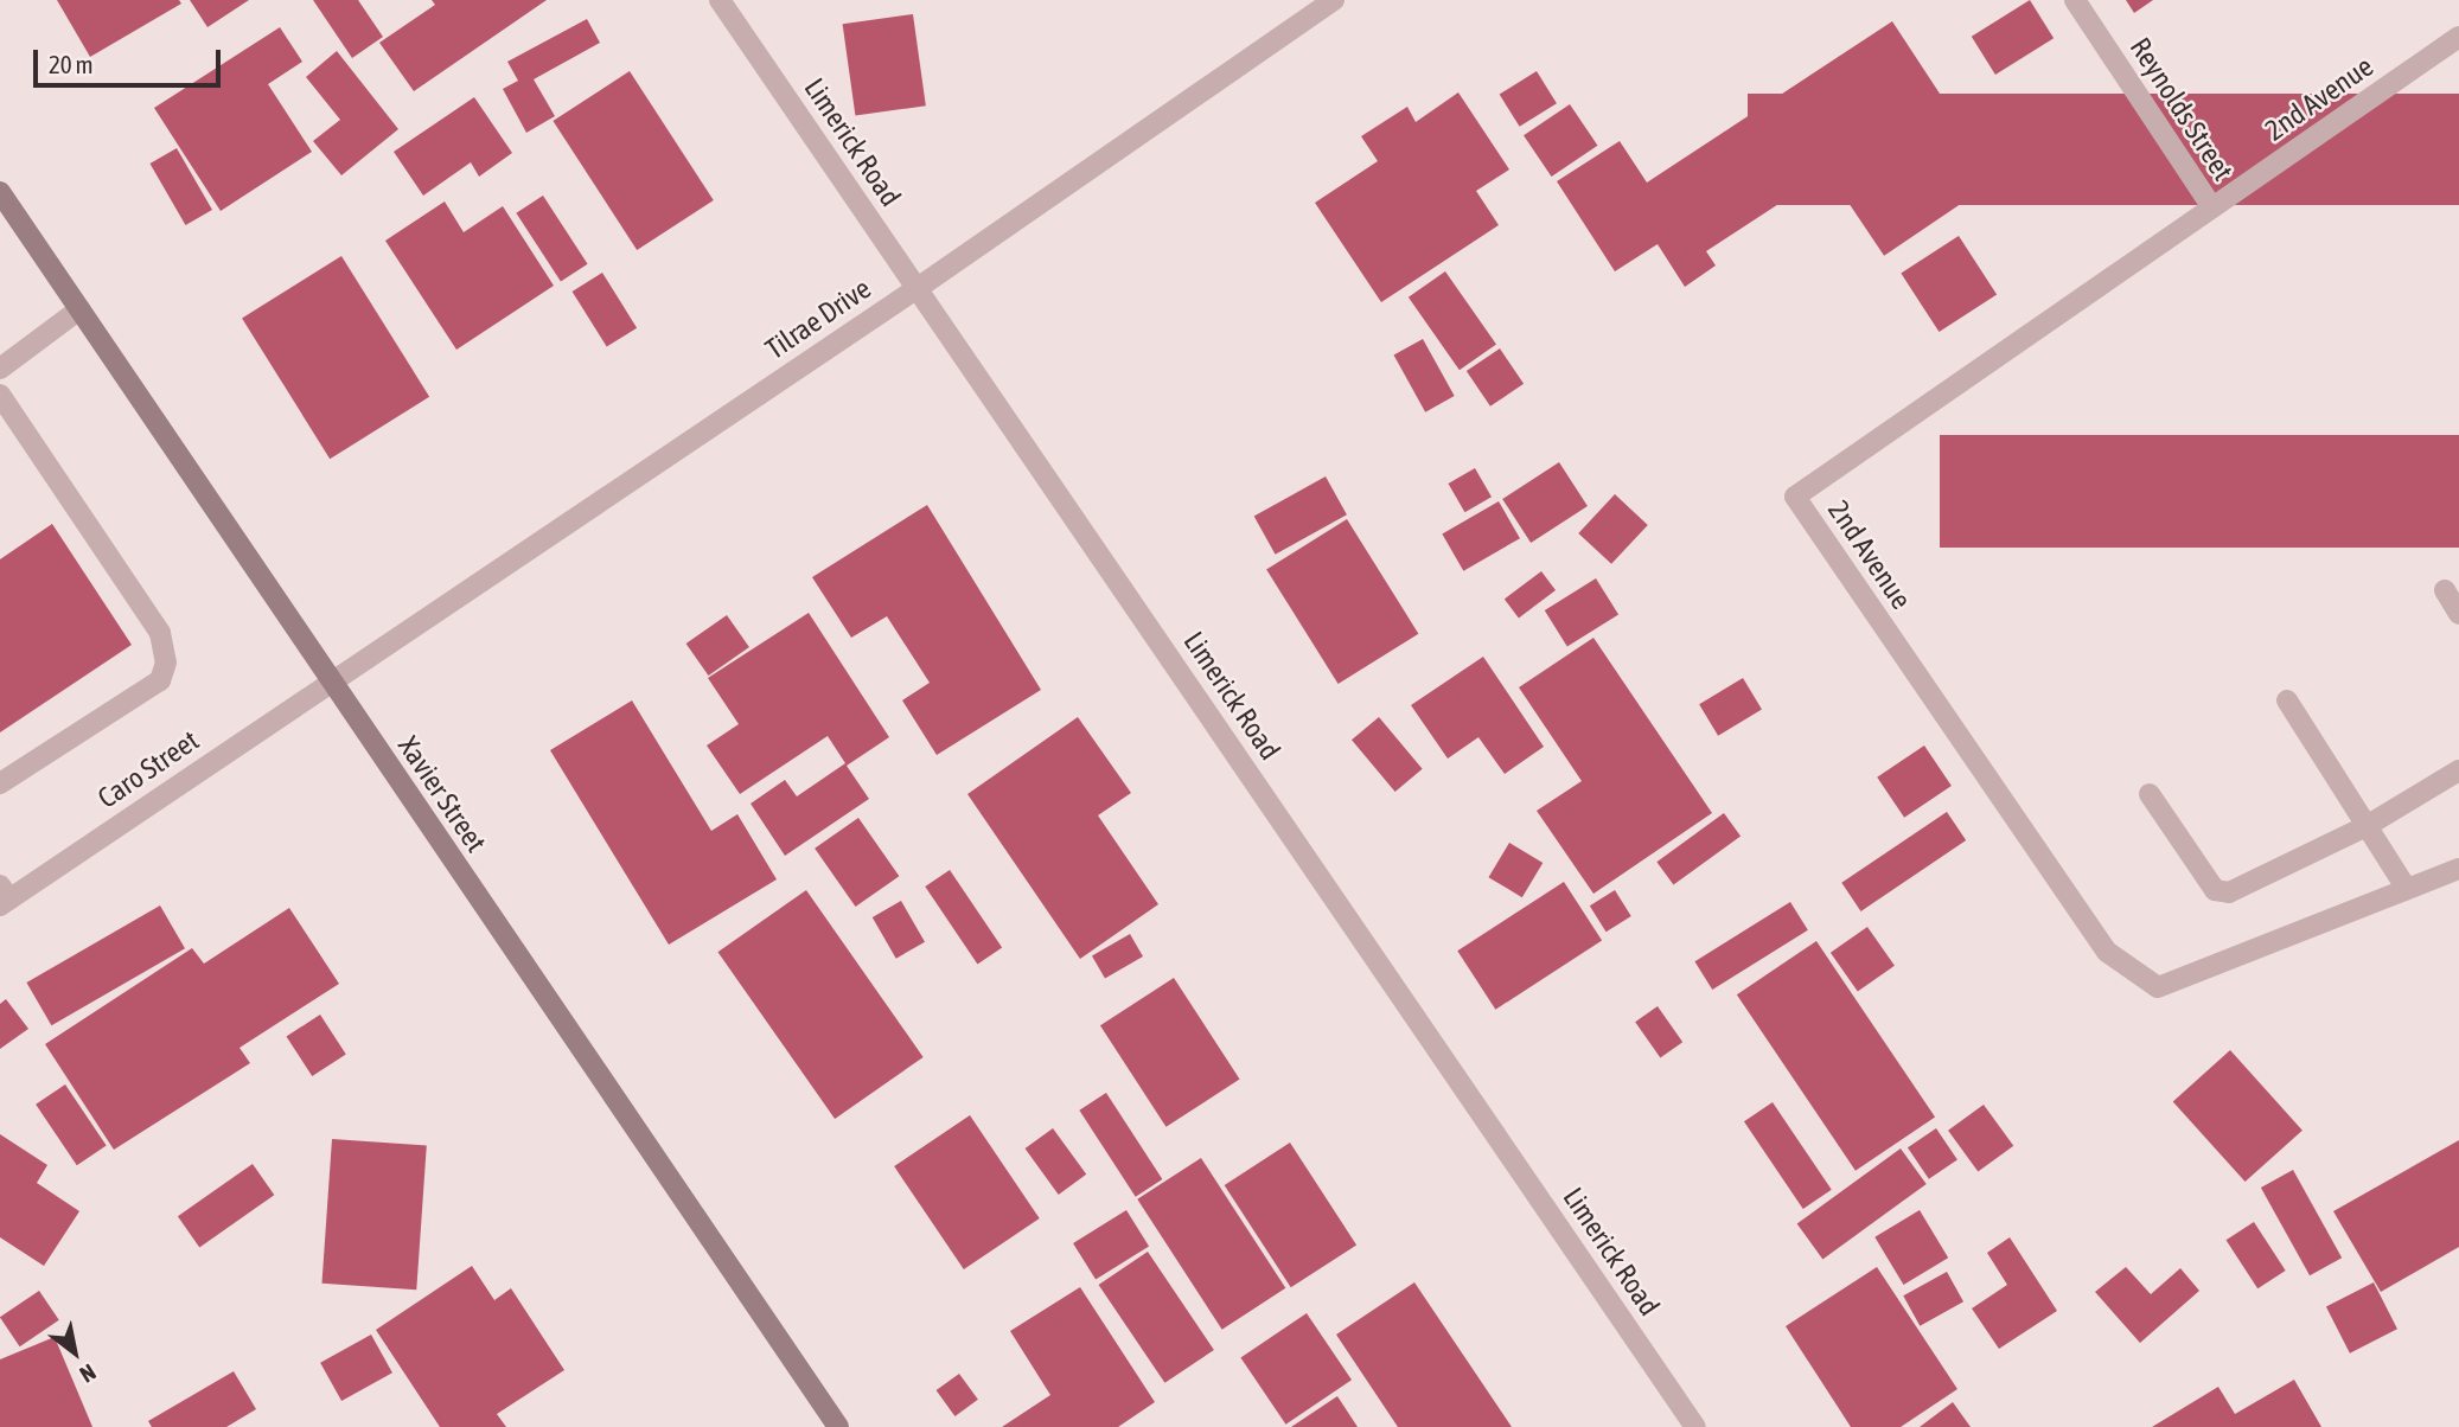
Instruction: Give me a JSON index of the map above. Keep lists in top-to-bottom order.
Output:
{
  "streets": {
    "main road": ["Xavier Street"],
    "street": [
      "2nd Avenue",
      "Reynolds Street",
      "Limerick Road",
      "Tilrae Drive",
      "Caro Street"
    ]
  },
  "crossings": [
    ["2nd Avenue", "Reynolds Street"],
    ["Limerick Road", "Tilrae Drive"],
    ["Tilrae Drive", "Caro Street"],
    ["Tilrae Drive", "Xavier Street"],
    ["Caro Street", "Xavier Street"]
  ],
  "scale_bar": "20 m",
  "north": "bottom right"
}
